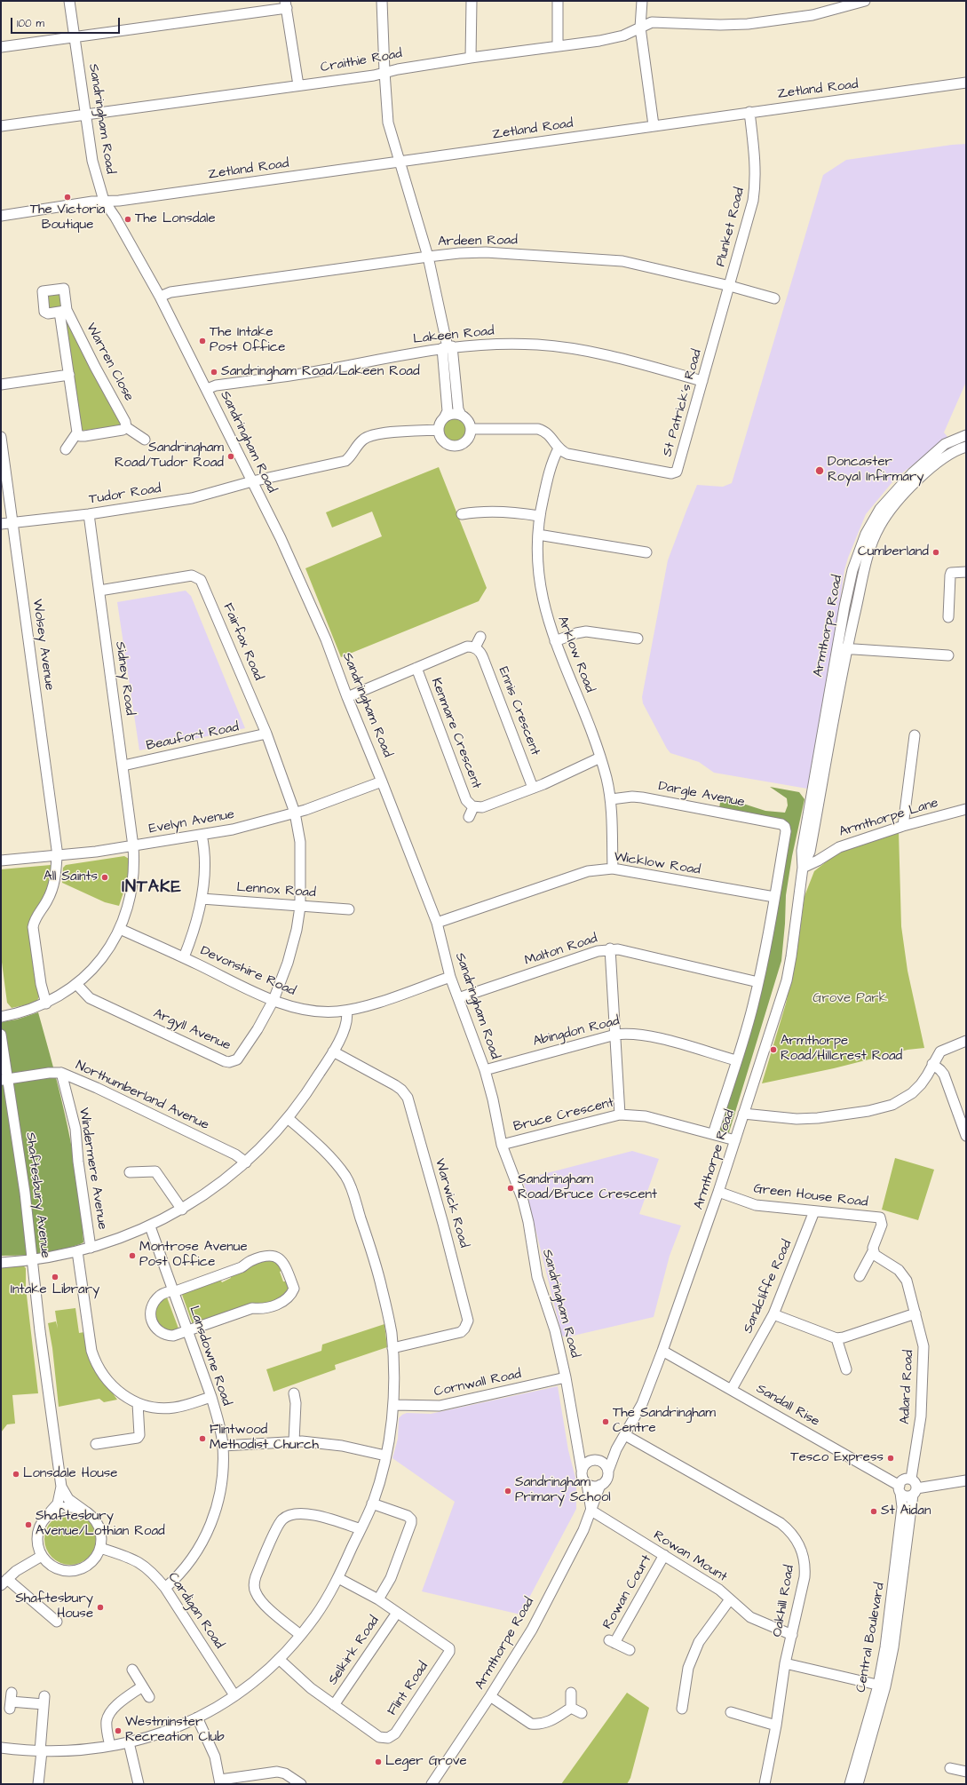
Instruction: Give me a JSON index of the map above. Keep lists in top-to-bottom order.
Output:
{
  "streets": {
    "street": [
      "Craithie Road",
      "Zetland Road",
      "Sandringham Road",
      "Plunket Road",
      "Ardeen Road",
      "Lakeen Road",
      "Warren Close",
      "St Patrick's Road",
      "Tudor Road",
      "Armthorpe Road",
      "Fairfax Road",
      "Wolsey Avenue",
      "Arklow Road",
      "Sidney Road",
      "Ennis Crescent",
      "Kenmare Crescent",
      "Beaufort Road",
      "Dargle Avenue",
      "Armthorpe Lane",
      "Evelyn Avenue",
      "Wicklow Road",
      "Lennox Road",
      "Malton Road",
      "Devonshire Road",
      "Argyll Avenue",
      "Abingdon Road",
      "Northumberland Avenue",
      "Bruce Crescent",
      "Windermere Avenue",
      "Shaftesbury Avenue",
      "Green House Road",
      "Warwick Road",
      "Sandcliffe Road",
      "Lansdowne Road",
      "Cornwall Road",
      "Adlard Road",
      "Sandall Rise",
      "Rowan Mount",
      "Rowan Court",
      "Oakhill Road",
      "Cardigan Road",
      "Central Boulevard",
      "Selkirk Road",
      "Flint Road"
    ]
  },
  "crossings": [
    ["Craithie Road", "Sandringham Road"],
    ["Zetland Road", "Sandringham Road"],
    ["Zetland Road", "Plunket Road"],
    ["Sandringham Road", "Ardeen Road"],
    ["Sandringham Road", "Lakeen Road"],
    ["Sandringham Road", "Tudor Road"],
    ["Sandringham Road", "Armthorpe Road"],
    ["Sandringham Road", "Evelyn Avenue"],
    ["Sandringham Road", "Wicklow Road"],
    ["Sandringham Road", "Malton Road"],
    ["Sandringham Road", "Devonshire Road"],
    ["Sandringham Road", "Abingdon Road"],
    ["Sandringham Road", "Bruce Crescent"],
    ["Sandringham Road", "Cornwall Road"],
    ["Plunket Road", "Ardeen Road"],
    ["Plunket Road", "St Patrick's Road"],
    ["Ardeen Road", "St Patrick's Road"],
    ["Lakeen Road", "St Patrick's Road"],
    ["St Patrick's Road", "Arklow Road"],
    ["Tudor Road", "Wolsey Avenue"],
    ["Tudor Road", "Sidney Road"],
    ["Armthorpe Road", "Dargle Avenue"],
    ["Armthorpe Road", "Armthorpe Lane"],
    ["Armthorpe Road", "Wicklow Road"],
    ["Armthorpe Road", "Malton Road"],
    ["Armthorpe Road", "Abingdon Road"],
    ["Armthorpe Road", "Bruce Crescent"],
    ["Armthorpe Road", "Green House Road"],
    ["Armthorpe Road", "Sandall Rise"],
    ["Armthorpe Road", "Rowan Mount"],
    ["Armthorpe Road", "Oakhill Road"],
    ["Fairfax Road", "Sidney Road"],
    ["Fairfax Road", "Beaufort Road"],
    ["Fairfax Road", "Evelyn Avenue"],
    ["Fairfax Road", "Argyll Avenue"],
    ["Wolsey Avenue", "Sidney Road"],
    ["Wolsey Avenue", "Evelyn Avenue"],
    ["Arklow Road", "Kenmare Crescent"],
    ["Arklow Road", "Dargle Avenue"],
    ["Arklow Road", "Wicklow Road"],
    ["Sidney Road", "Beaufort Road"],
    ["Sidney Road", "Evelyn Avenue"],
    ["Sidney Road", "Devonshire Road"],
    ["Sidney Road", "Argyll Avenue"],
    ["Ennis Crescent", "Kenmare Crescent"],
    ["Evelyn Avenue", "Argyll Avenue"],
    ["Lennox Road", "Argyll Avenue"],
    ["Devonshire Road", "Argyll Avenue"],
    ["Northumberland Avenue", "Windermere Avenue"],
    ["Northumberland Avenue", "Shaftesbury Avenue"],
    ["Shaftesbury Avenue", "Cardigan Road"],
    ["Green House Road", "Sandcliffe Road"],
    ["Green House Road", "Adlard Road"],
    ["Sandcliffe Road", "Sandall Rise"],
    ["Lansdowne Road", "Cardigan Road"],
    ["Adlard Road", "Sandall Rise"],
    ["Adlard Road", "Central Boulevard"],
    ["Sandall Rise", "Central Boulevard"],
    ["Rowan Mount", "Rowan Court"],
    ["Rowan Mount", "Oakhill Road"],
    ["Selkirk Road", "Flint Road"]
  ],
  "districts": ["INTAKE"],
  "parks": ["Grove Park"],
  "places": [
    "The Victoria Boutique",
    "The Lonsdale",
    "The Intake Post Office",
    "Sandringham Road/Lakeen Road",
    "Sandringham Road/Tudor Road",
    "Doncaster Royal Infirmary",
    "Cumberland",
    "All Saints",
    "Armthorpe Road/Hillcrest Road",
    "Sandringham Road/Bruce Crescent",
    "Montrose Avenue Post Office",
    "Intake Library",
    "The Sandringham Centre",
    "Flintwood Methodist Church",
    "Tesco Express",
    "Lonsdale House",
    "Sandringham Primary School",
    "St Aidan",
    "Shaftesbury Avenue/Lothian Road",
    "Shaftesbury House",
    "Westminster Recreation Club",
    "Leger Grove"
  ],
  "scale_bar": "100 m"
}
